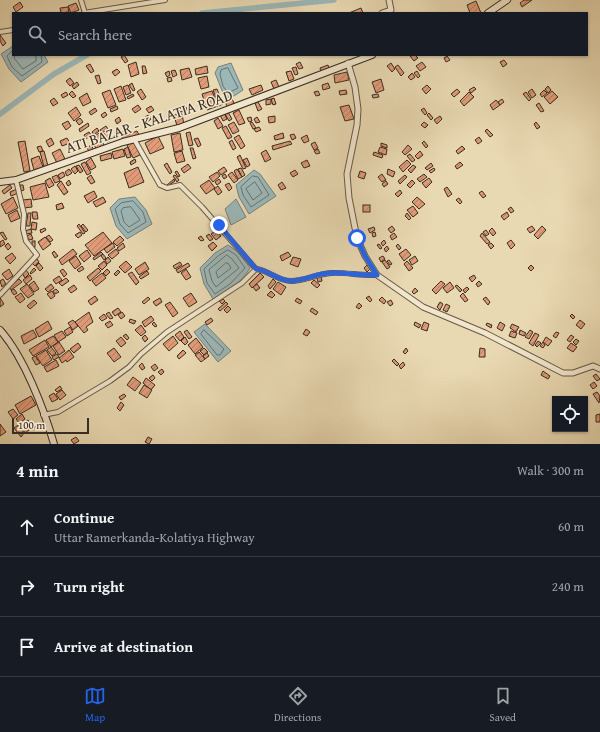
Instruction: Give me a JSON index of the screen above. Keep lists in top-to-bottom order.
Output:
{
  "streets": {
    "main road": ["ATI BAZAR - KALATIA ROAD"]
  },
  "scale_bar": "100 m",
  "page": {
    "search": "Search here",
    "scale": "100 m",
    "heading": ["4 min", "Walk · 300 m"],
    "list": [
      ["Continue", "Uttar Ramerkanda-Kolatiya Highway", "60 m"],
      ["Turn right", "240 m"],
      "Arrive at destination"
    ],
    "nav": ["Map", "Directions", "Saved"]
  }
}
